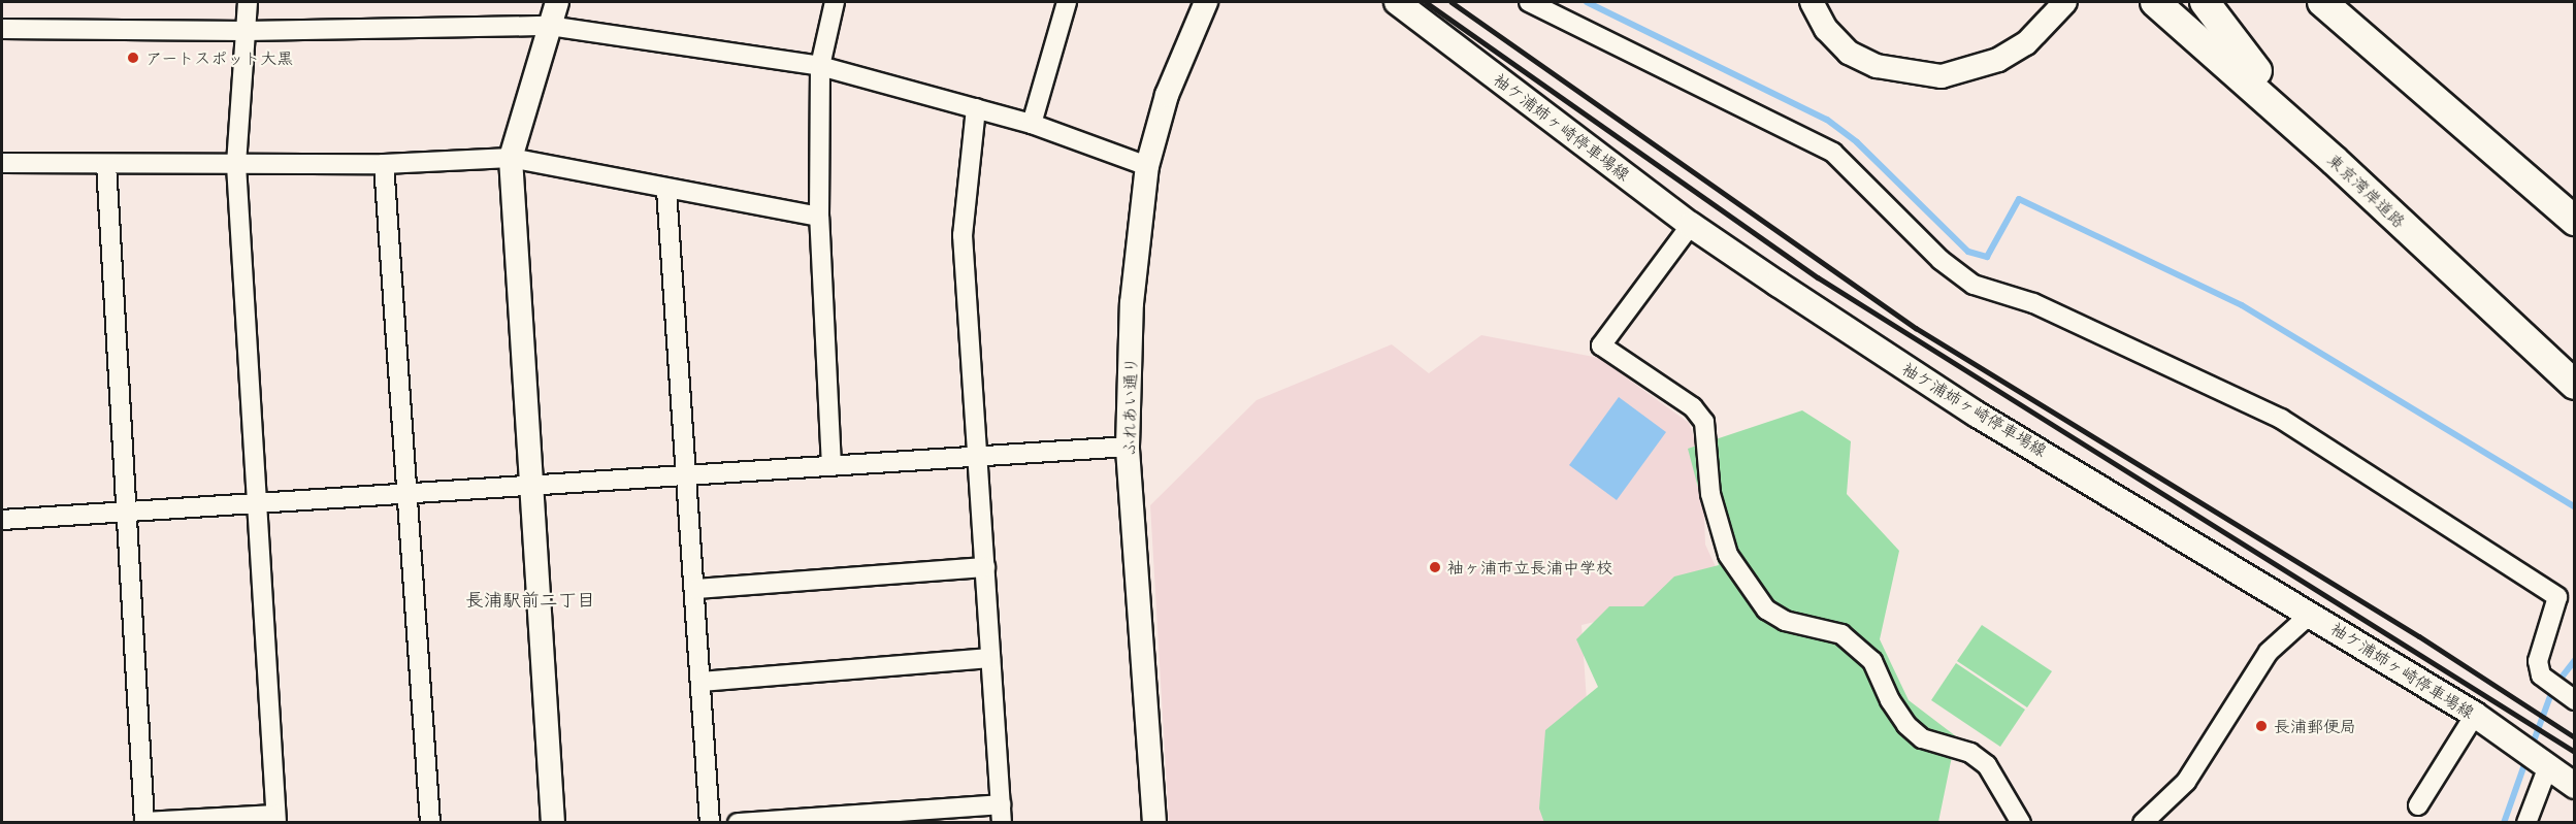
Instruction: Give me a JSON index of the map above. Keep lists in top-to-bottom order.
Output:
{
  "streets": {
    "highway": ["東京湾岸道路"],
    "main road": ["袖ケ浦姉ヶ崎停車場線"],
    "street": ["ふれあい通り"]
  },
  "districts": ["長浦駅前二丁目"],
  "places": ["アートスポット大黒", "袖ヶ浦市立長浦中学校", "長浦郵便局"]
}
